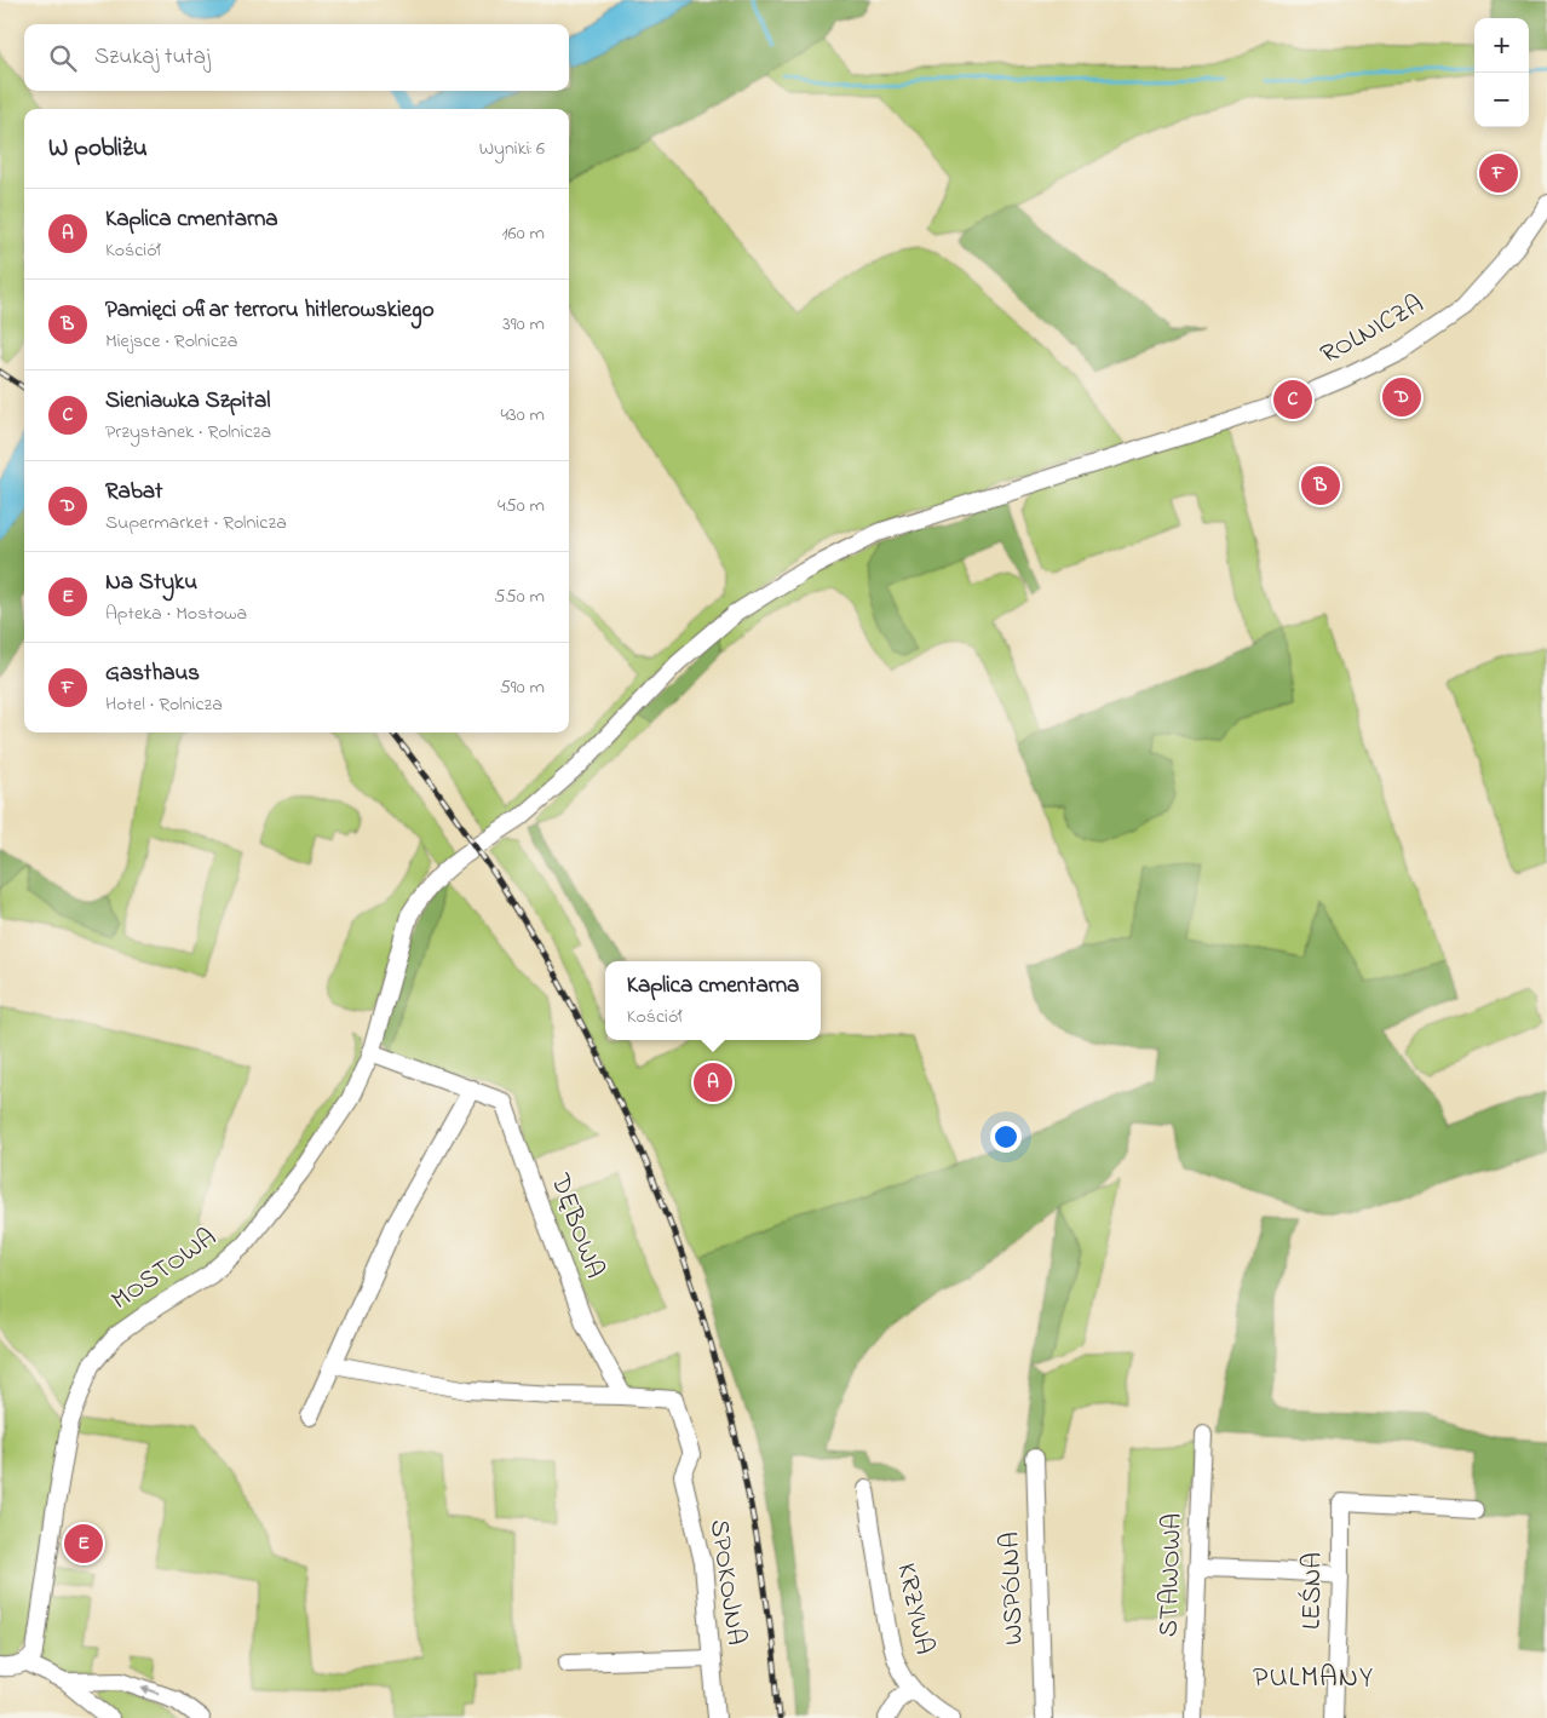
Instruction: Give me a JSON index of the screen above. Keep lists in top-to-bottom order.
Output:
{
  "streets": {
    "street": [
      "ROLNICZA",
      "DĘBOWA",
      "MOSTOWA",
      "STAWOWA",
      "SPOKOJNA",
      "WSPÓLNA",
      "LEŚNA",
      "KRZYWA"
    ]
  },
  "crossings": [
    ["ROLNICZA", "MOSTOWA"],
    ["DĘBOWA", "MOSTOWA"],
    ["DĘBOWA", "SPOKOJNA"]
  ],
  "districts": ["PULMANY"],
  "page": {
    "map_buttons": ["+", "−"],
    "search": "Szukaj tutaj",
    "heading": ["W pobliżu", "Wyniki: 6"],
    "pins": [
      "F",
      "D",
      "C",
      "B",
      "A",
      "E"
    ],
    "list": [
      {
        "mark": "A",
        "name": "Kaplica cmentarna",
        "note": "Kościół",
        "value": "160 m"
      },
      {
        "mark": "B",
        "name": "Pamięci ofiar terroru hitlerowskiego",
        "note": "Miejsce · Rolnicza",
        "value": "390 m"
      },
      {
        "mark": "C",
        "name": "Sieniawka Szpital",
        "note": "Przystanek · Rolnicza",
        "value": "430 m"
      },
      {
        "mark": "D",
        "name": "Rabat",
        "note": "Supermarket · Rolnicza",
        "value": "450 m"
      },
      {
        "mark": "E",
        "name": "Na Styku",
        "note": "Apteka · Mostowa",
        "value": "550 m"
      },
      {
        "mark": "F",
        "name": "Gasthaus",
        "note": "Hotel · Rolnicza",
        "value": "590 m"
      }
    ],
    "popup": ["Kaplica cmentarna", "Kościół"]
  }
}
